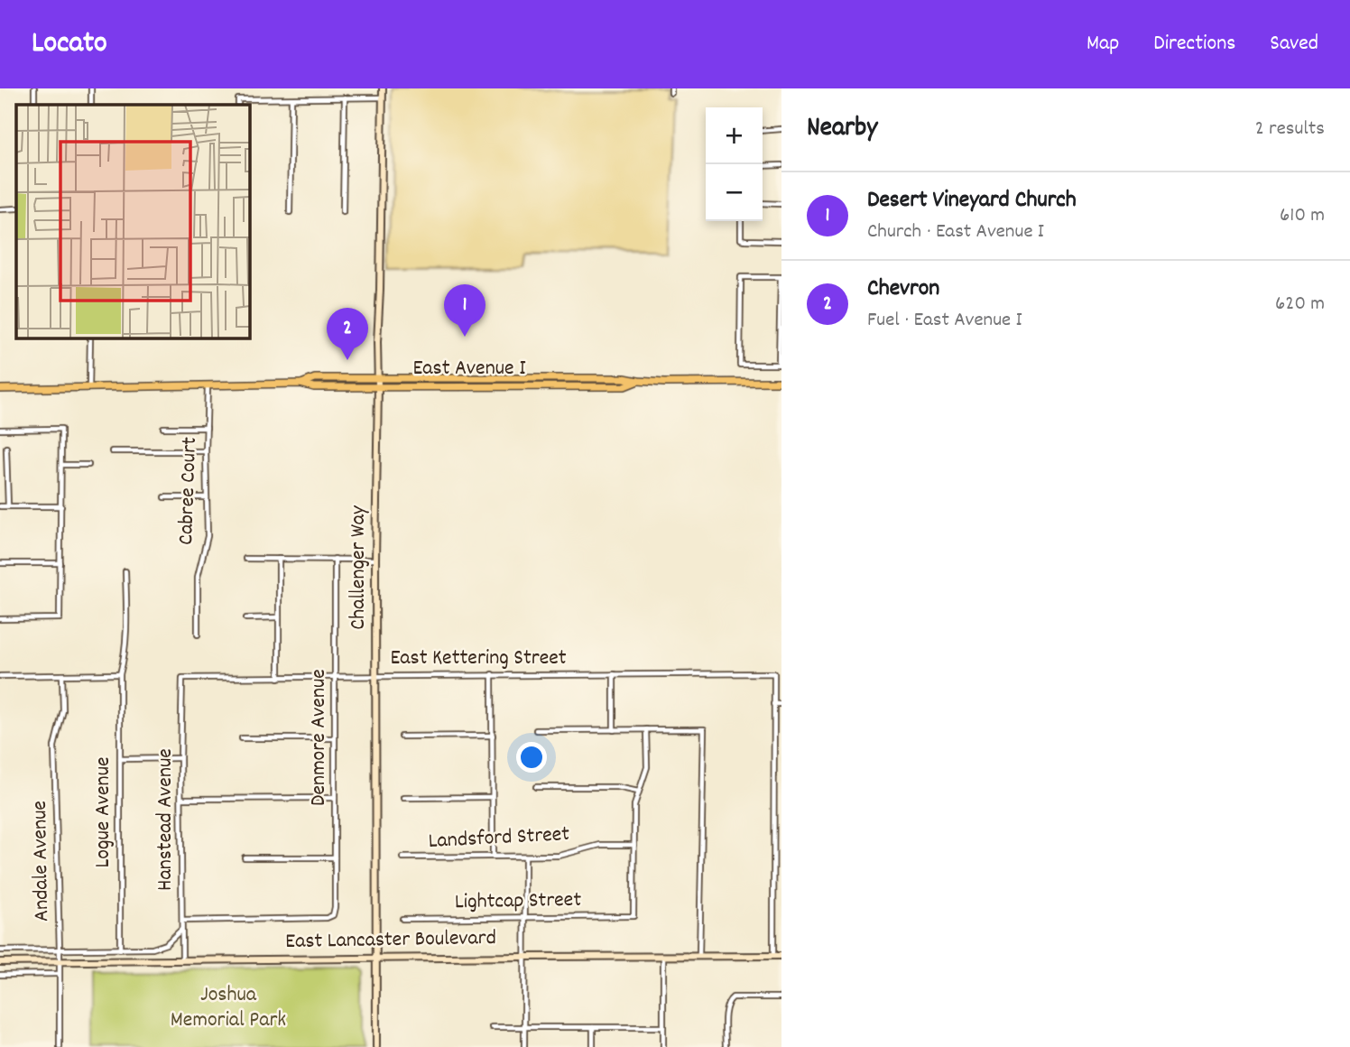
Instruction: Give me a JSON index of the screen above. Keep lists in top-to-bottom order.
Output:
{
  "streets": {
    "main road": ["East Avenue I", "Challenger Way", "East Lancaster Boulevard"],
    "street": [
      "Cabree Court",
      "East Kettering Street",
      "Denmore Avenue",
      "Logue Avenue",
      "Hanstead Avenue",
      "Landsford Street",
      "Andale Avenue",
      "Lightcap Street"
    ]
  },
  "crossings": [
    ["East Avenue I", "Cabree Court"],
    ["East Avenue I", "Challenger Way"],
    ["Challenger Way", "East Kettering Street"],
    ["Challenger Way", "East Lancaster Boulevard"],
    ["East Kettering Street", "Denmore Avenue"],
    ["East Kettering Street", "Hanstead Avenue"],
    ["Denmore Avenue", "Hanstead Avenue"],
    ["Hanstead Avenue", "East Lancaster Boulevard"],
    ["Landsford Street", "Lightcap Street"],
    ["Andale Avenue", "East Lancaster Boulevard"]
  ],
  "parks": ["Joshua Memorial Park"],
  "page": {
    "header": "Locato",
    "nav": ["Map", "Directions", "Saved"],
    "heading": ["Nearby", "2 results"],
    "map_buttons": ["+", "−"],
    "list": [
      {
        "mark": "1",
        "name": "Desert Vineyard Church",
        "note": "Church · East Avenue I",
        "value": "610 m"
      },
      {
        "mark": "2",
        "name": "Chevron",
        "note": "Fuel · East Avenue I",
        "value": "620 m"
      }
    ],
    "pins": ["1", "2"]
  }
}
